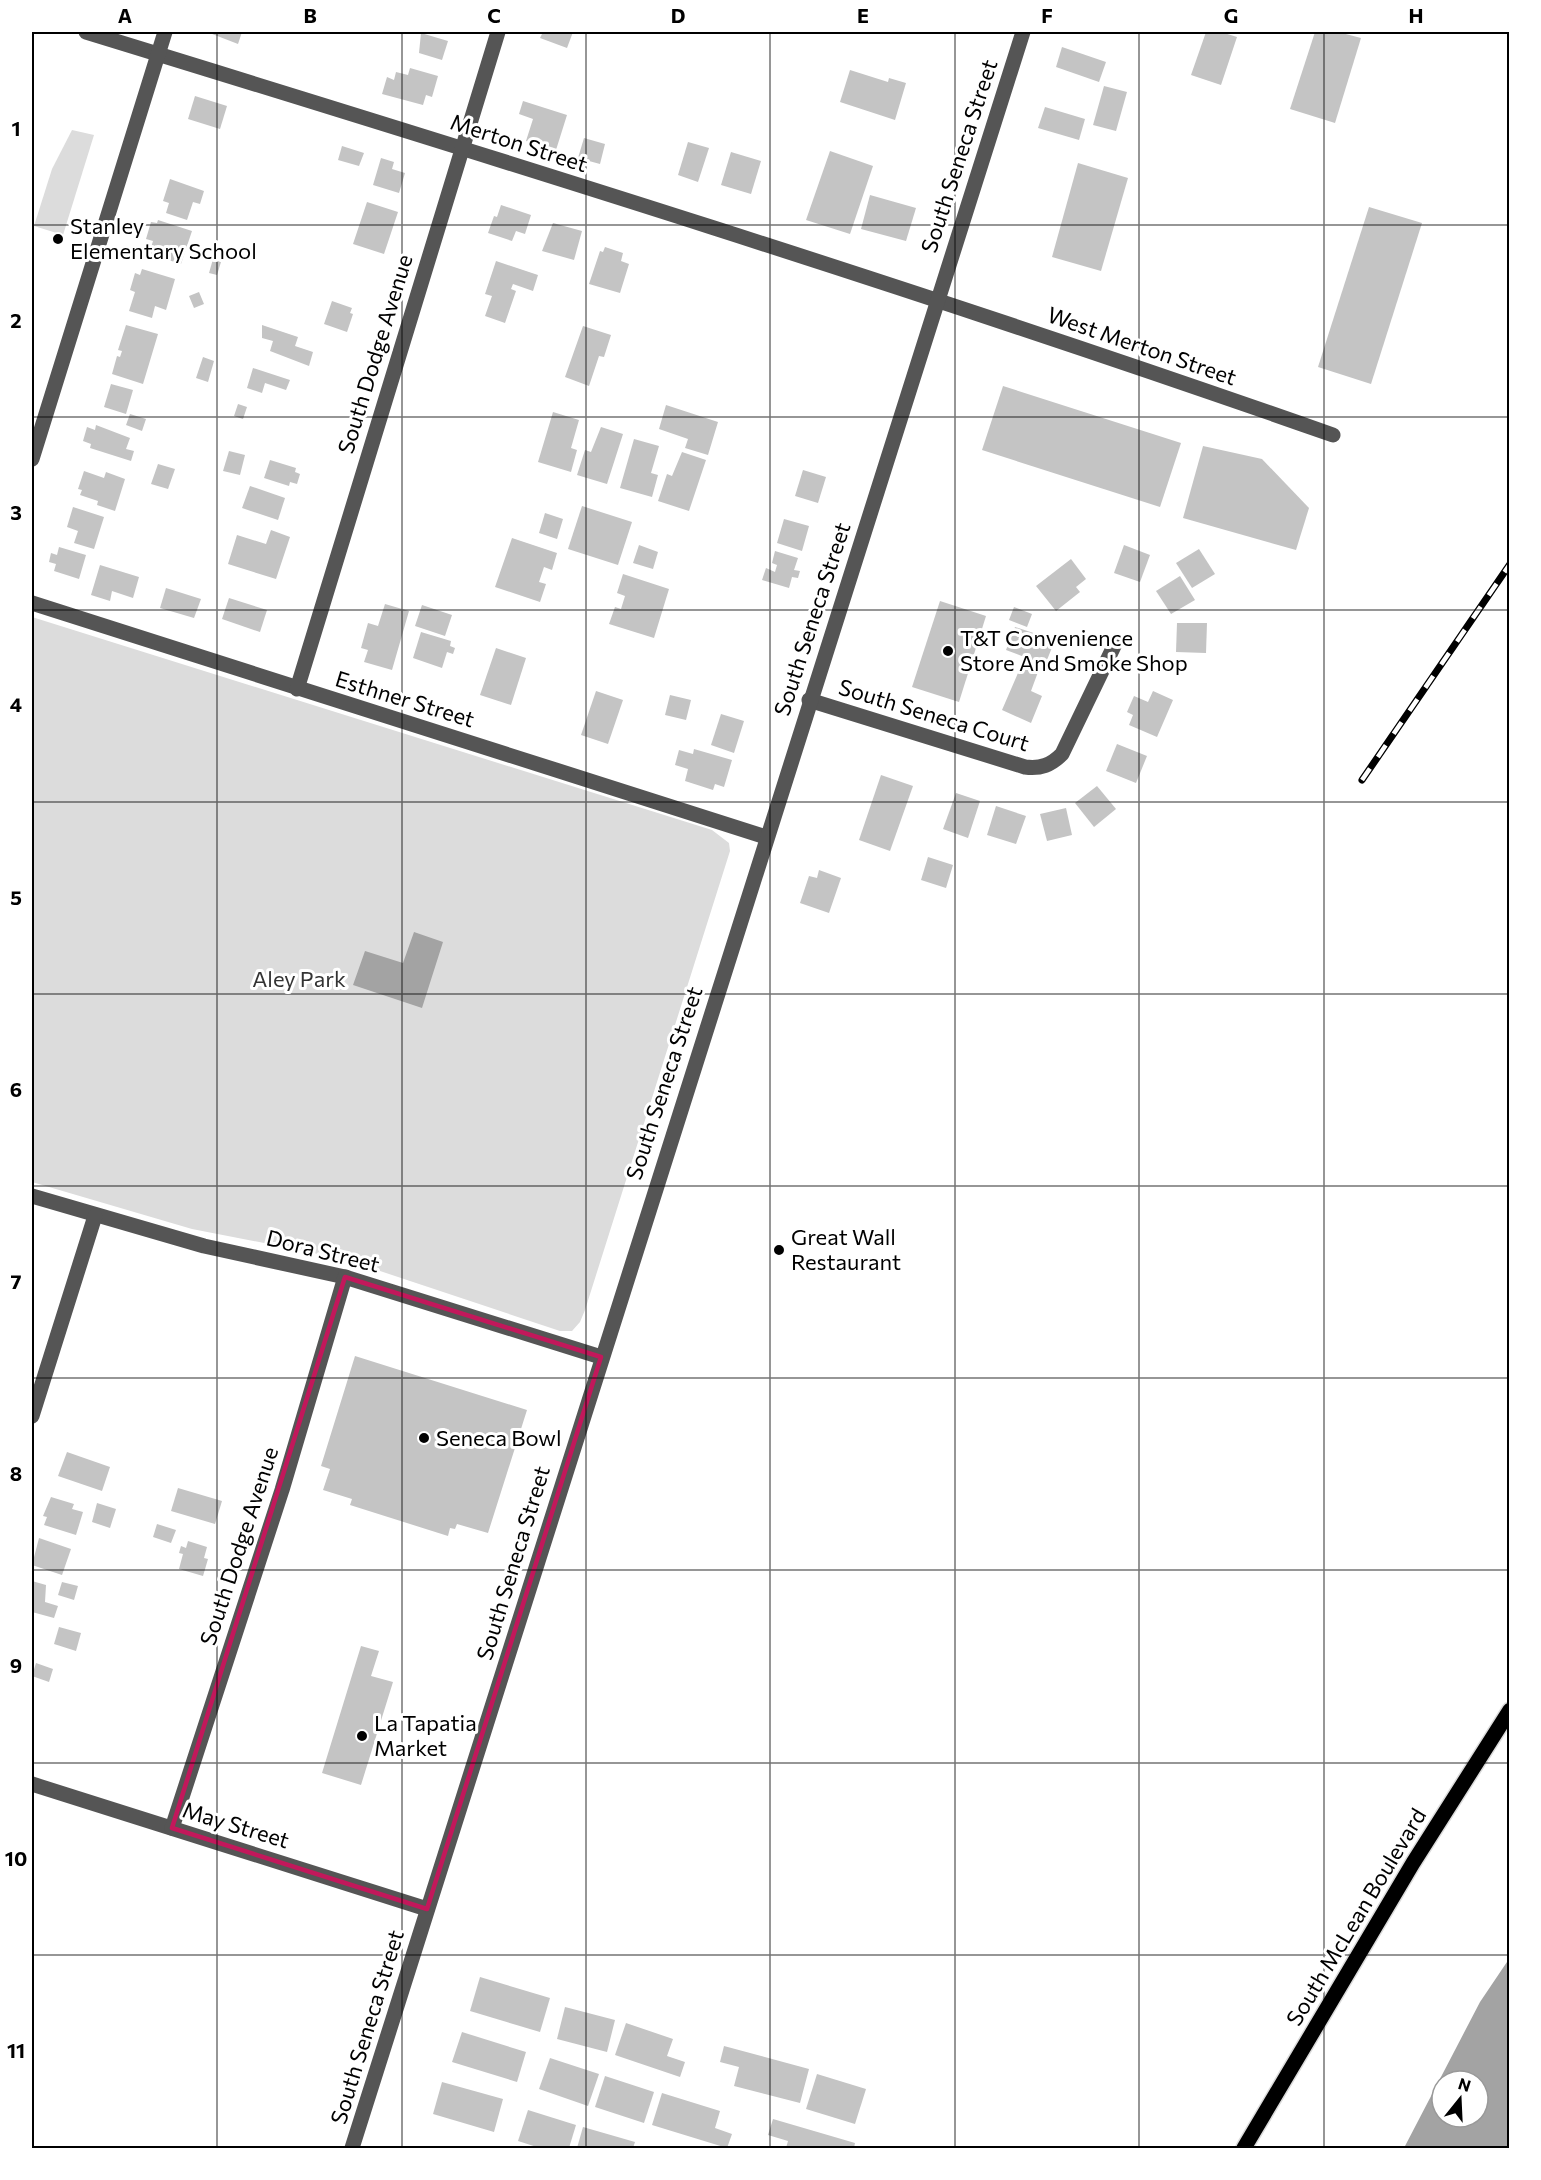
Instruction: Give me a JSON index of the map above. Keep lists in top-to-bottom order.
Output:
{
  "streets": {
    "main road": ["South McLean Boulevard"],
    "street": [
      "Merton Street",
      "South Seneca Street",
      "West Merton Street",
      "South Dodge Avenue",
      "Esthner Street",
      "South Seneca Court",
      "Dora Street",
      "May Street"
    ]
  },
  "crossings": [
    ["Merton Street", "South Seneca Street"],
    ["Merton Street", "West Merton Street"],
    ["Merton Street", "South Dodge Avenue"],
    ["South Seneca Street", "West Merton Street"],
    ["South Seneca Street", "Esthner Street"],
    ["South Seneca Street", "South Seneca Court"],
    ["South Seneca Street", "Dora Street"],
    ["South Seneca Street", "May Street"],
    ["South Dodge Avenue", "Esthner Street"],
    ["South Dodge Avenue", "Dora Street"],
    ["South Dodge Avenue", "May Street"]
  ],
  "parks": ["Aley Park"],
  "places": [
    "Stanley Elementary School",
    "T&T Convenience Store And Smoke Shop",
    "Great Wall Restaurant",
    "Seneca Bowl",
    "La Tapatia Market"
  ],
  "north": "top",
  "grid": {
    "columns": [
      "A",
      "B",
      "C",
      "D",
      "E",
      "F",
      "G",
      "H"
    ],
    "rows": [
      "1",
      "2",
      "3",
      "4",
      "5",
      "6",
      "7",
      "8",
      "9",
      "10",
      "11"
    ]
  }
}
